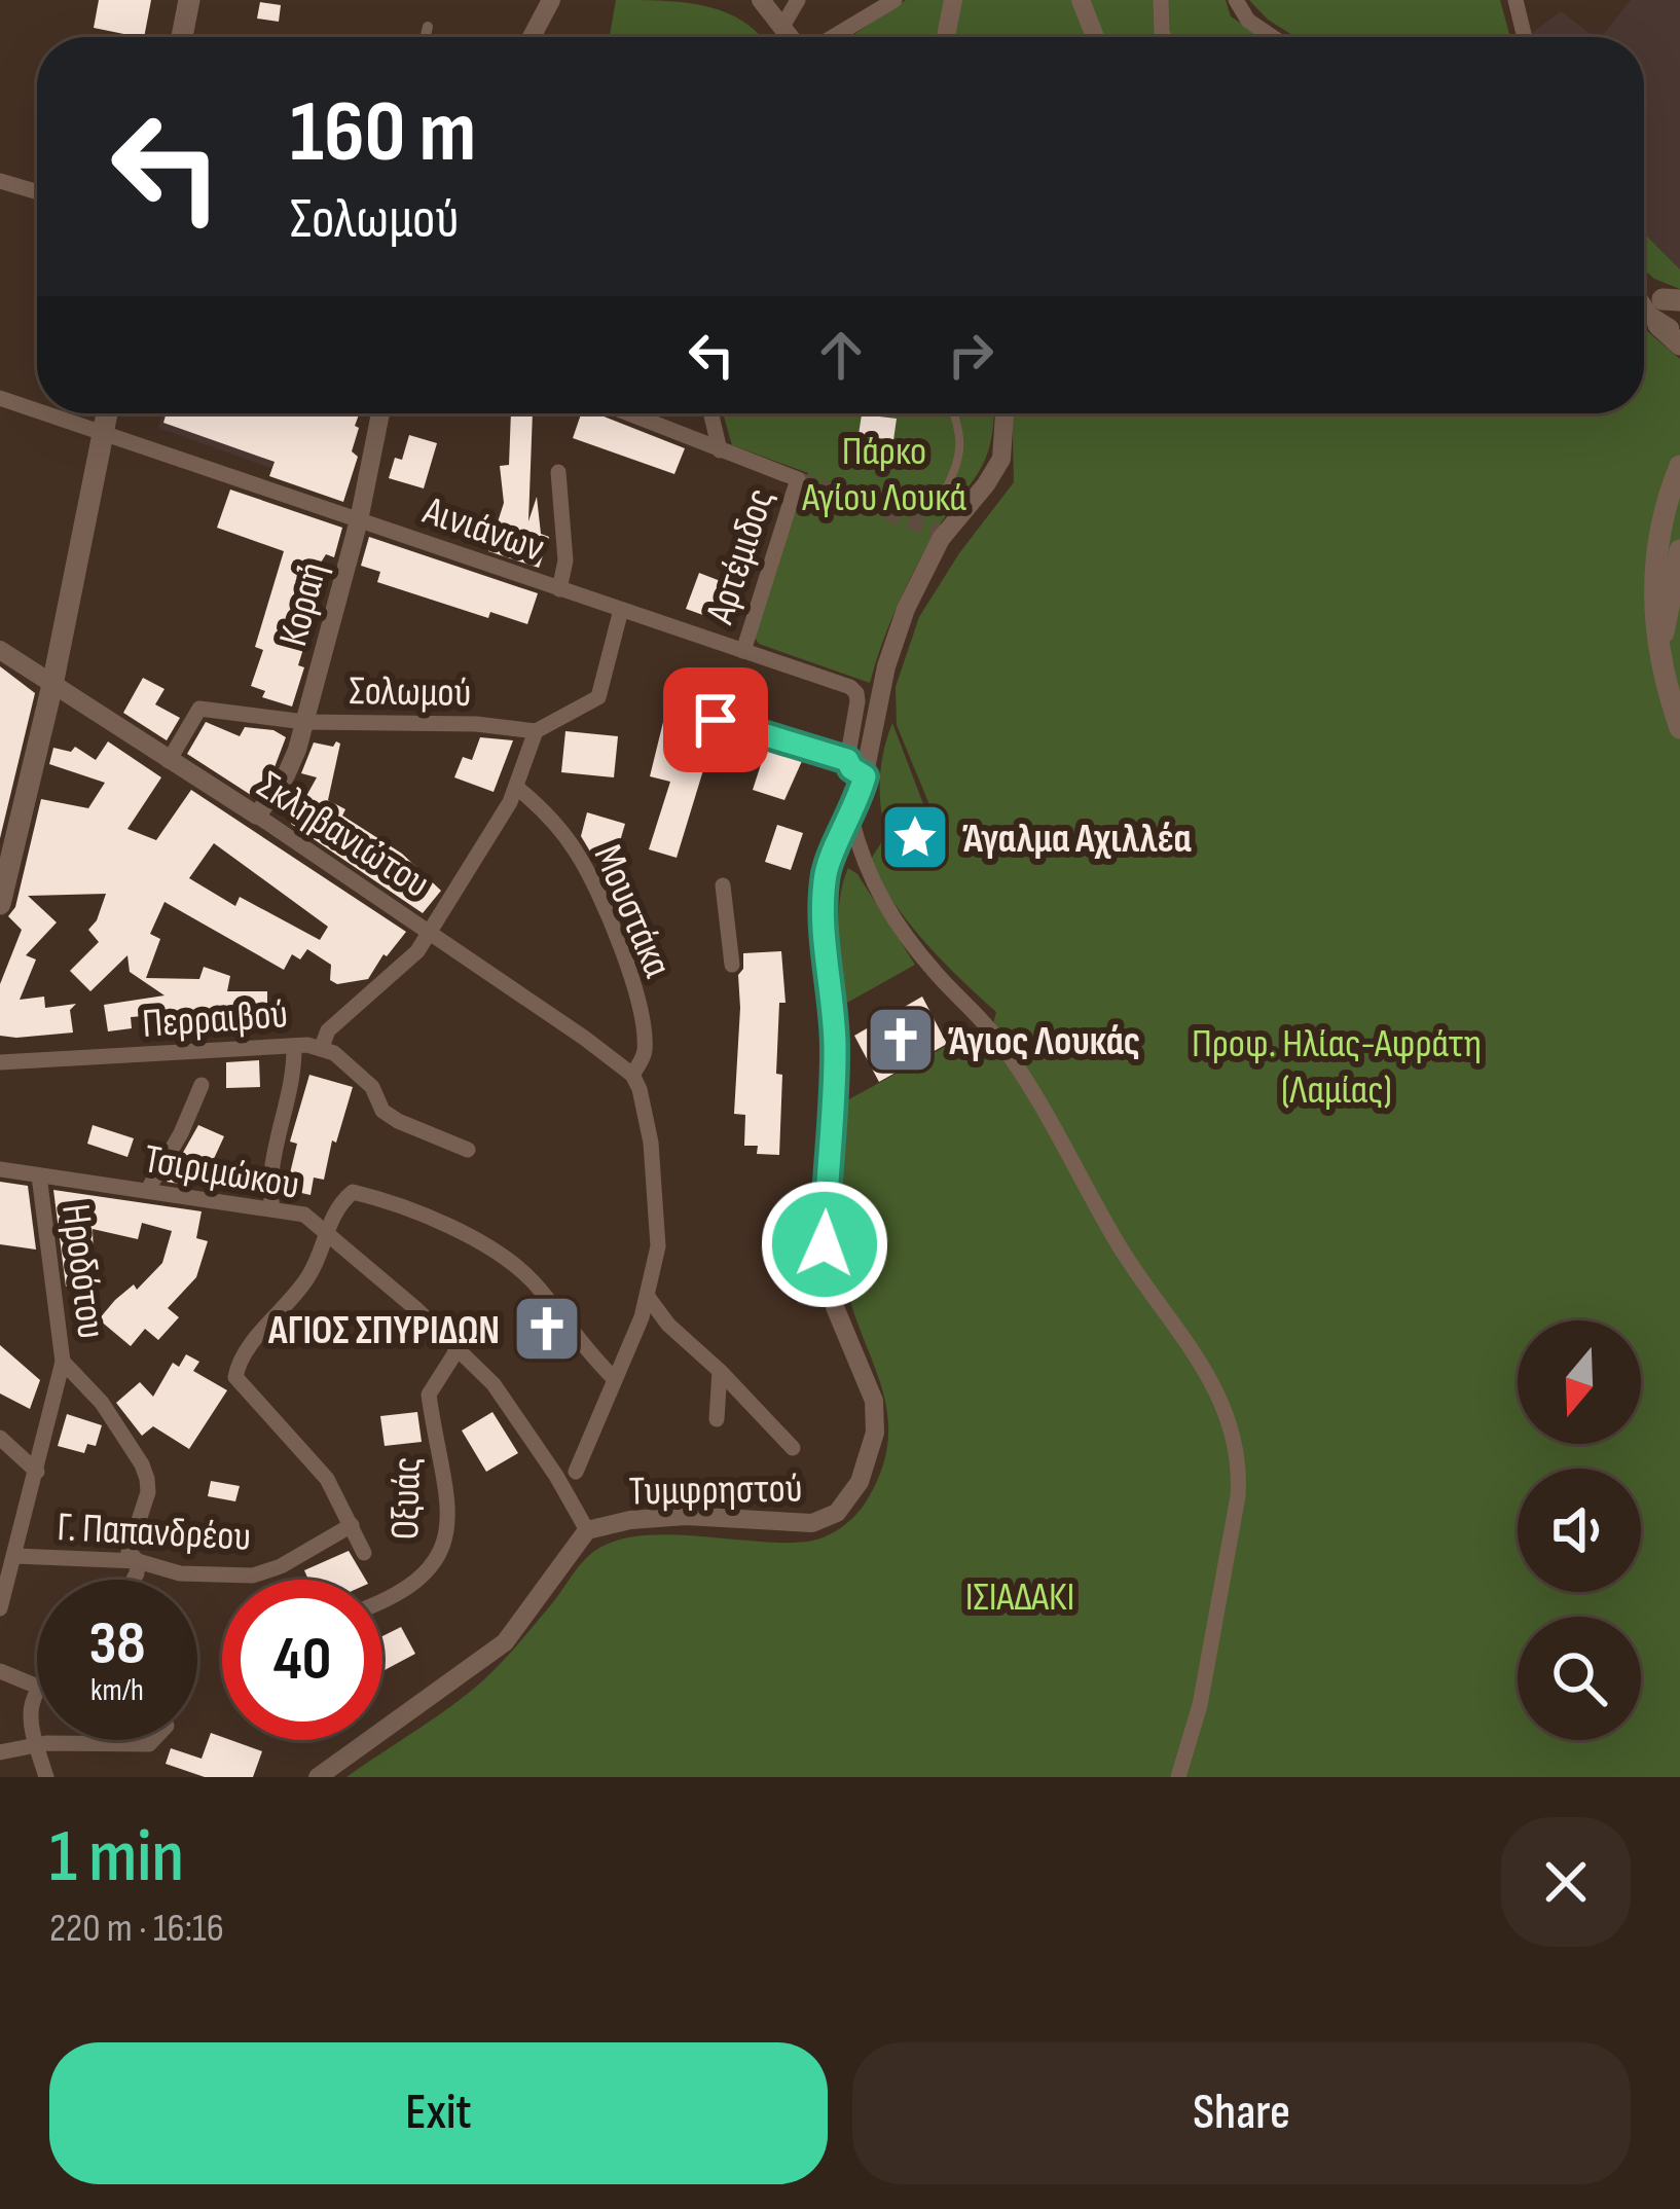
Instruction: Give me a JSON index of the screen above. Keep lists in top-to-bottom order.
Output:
{
  "streets": {
    "street": [
      "Αινιάνων",
      "Αρτέμιδος",
      "Κοραή",
      "Σολωμού",
      "Σκληβανιώτου",
      "Μουστάκα",
      "Περραιβού",
      "Τσιριμώκου",
      "Ηροδότου",
      "Τυμφρηστού",
      "Οξυάς",
      "Γ. Παπανδρέου"
    ]
  },
  "crossings": [
    ["Αινιάνων", "Αρτέμιδος"],
    ["Αινιάνων", "Κοραή"],
    ["Κοραή", "Σολωμού"],
    ["Κοραή", "Σκληβανιώτου"],
    ["Σολωμού", "Σκληβανιώτου"],
    ["Σκληβανιώτου", "Μουστάκα"],
    ["Τσιριμώκου", "Ηροδότου"],
    ["Τσιριμώκου", "Τυμφρηστού"],
    ["Τσιριμώκου", "Οξυάς"],
    ["Ηροδότου", "Γ. Παπανδρέου"]
  ],
  "parks": ["Πάρκο Αγίου Λουκά", "Προφ. Ηλίας-Αφράτη (Λαμίας)", "ΙΣΙΑΔΑΚΙ"],
  "places": {
    "place": ["Άγαλμα Αχιλλέα"],
    "church": ["Άγιος Λουκάς", "ΑΓΙΟΣ ΣΠΥΡΙΔΩΝ"]
  },
  "north": "bottom",
  "page": {
    "turn": ["160 m", "Σολωμού"],
    "speed": "38 km/h",
    "limit": "40",
    "heading": ["1 min", "220 m · 16:16"],
    "buttons": ["Exit", "Share"]
  }
}
